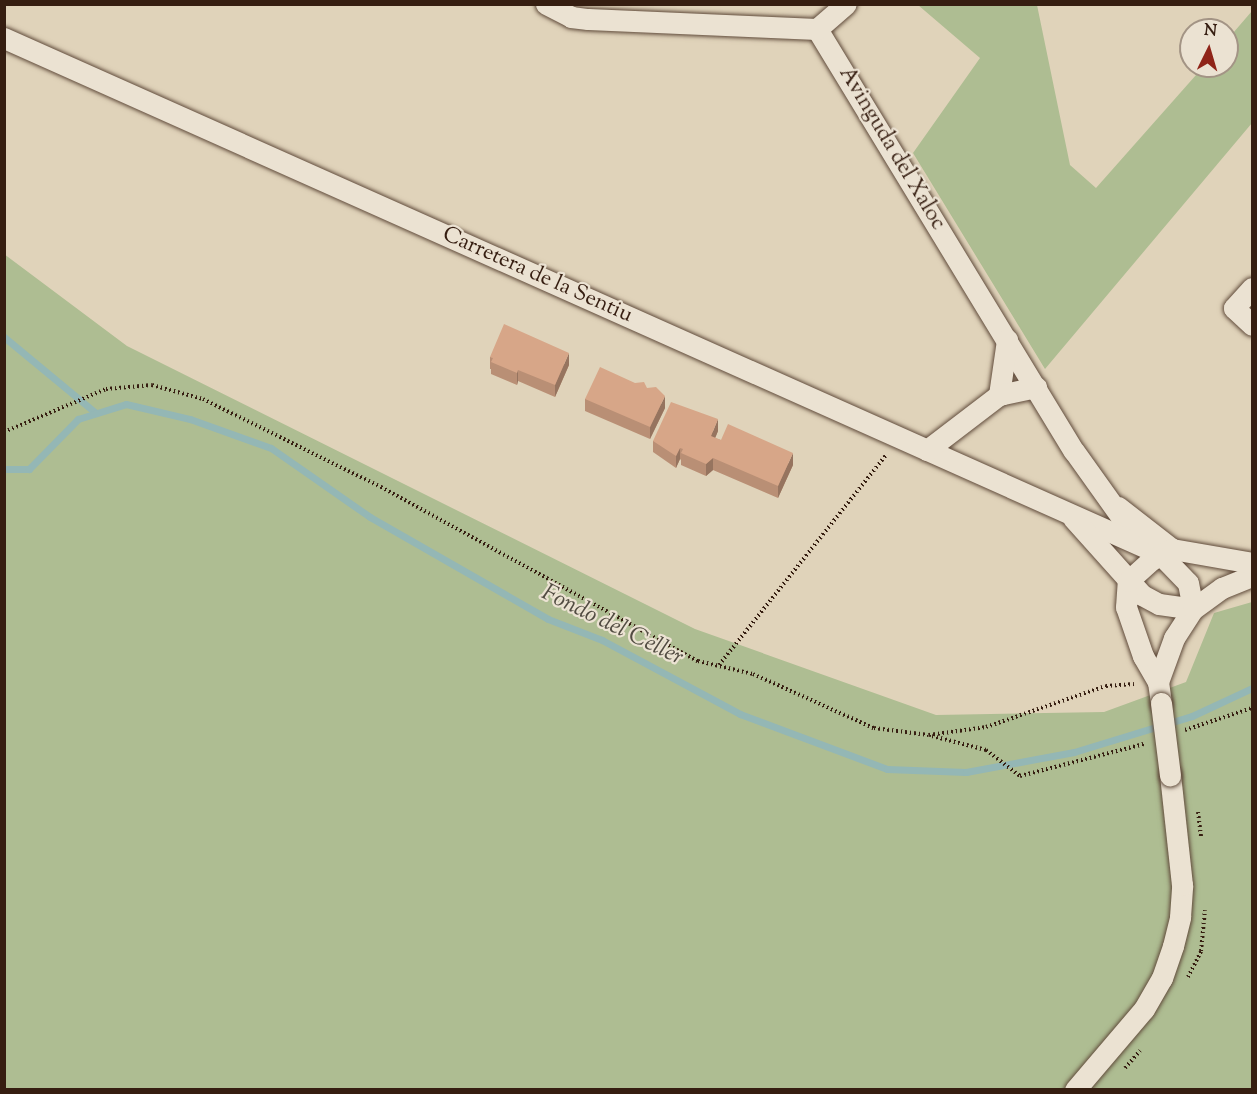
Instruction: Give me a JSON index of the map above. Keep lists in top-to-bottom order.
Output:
{
  "streets": {
    "street": ["Avinguda del Xaloc", "Carretera de la Sentiu"]
  },
  "water": ["Fondo del Celler"],
  "north": "top"
}
